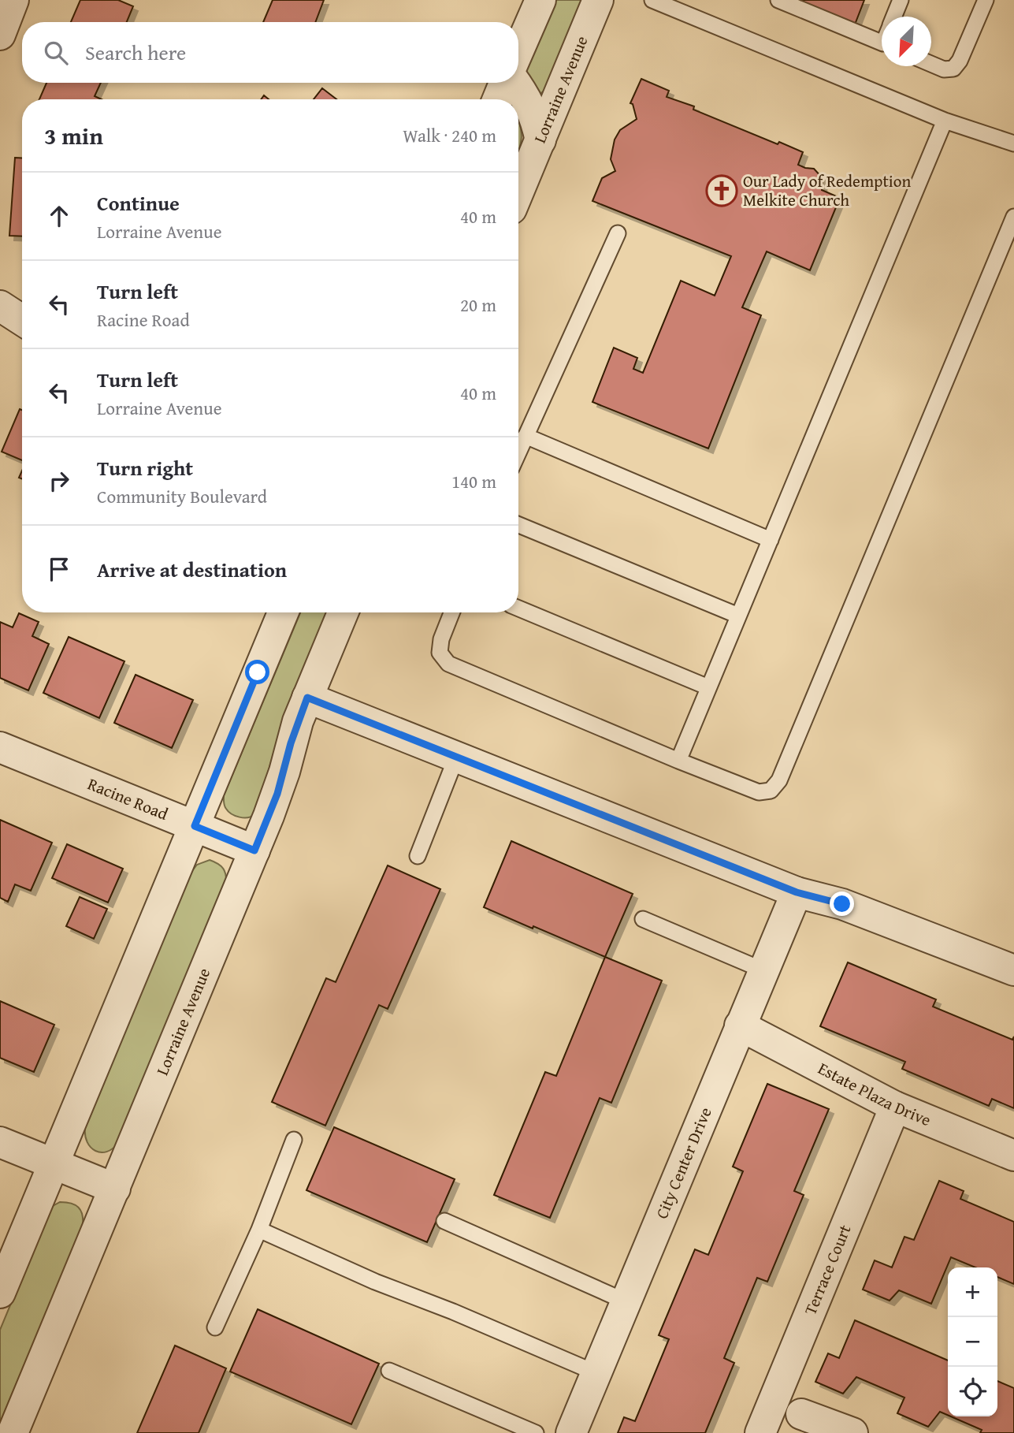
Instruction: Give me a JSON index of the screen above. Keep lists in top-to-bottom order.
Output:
{
  "streets": {
    "street": [
      "Lorraine Avenue",
      "Racine Road",
      "Estate Plaza Drive",
      "City Center Drive",
      "Terrace Court"
    ]
  },
  "crossings": [
    ["Lorraine Avenue", "Racine Road"],
    ["Estate Plaza Drive", "City Center Drive"],
    ["Estate Plaza Drive", "Terrace Court"]
  ],
  "places": {
    "church": ["Our Lady of Redemption Melkite Church"]
  },
  "north": "bottom left",
  "page": {
    "search": "Search here",
    "heading": ["3 min", "Walk · 240 m"],
    "list": [
      ["Continue", "Lorraine Avenue", "40 m"],
      ["Turn left", "Racine Road", "20 m"],
      ["Turn left", "Lorraine Avenue", "40 m"],
      ["Turn right", "Community Boulevard", "140 m"],
      "Arrive at destination"
    ],
    "map_buttons": ["+", "−"]
  }
}
